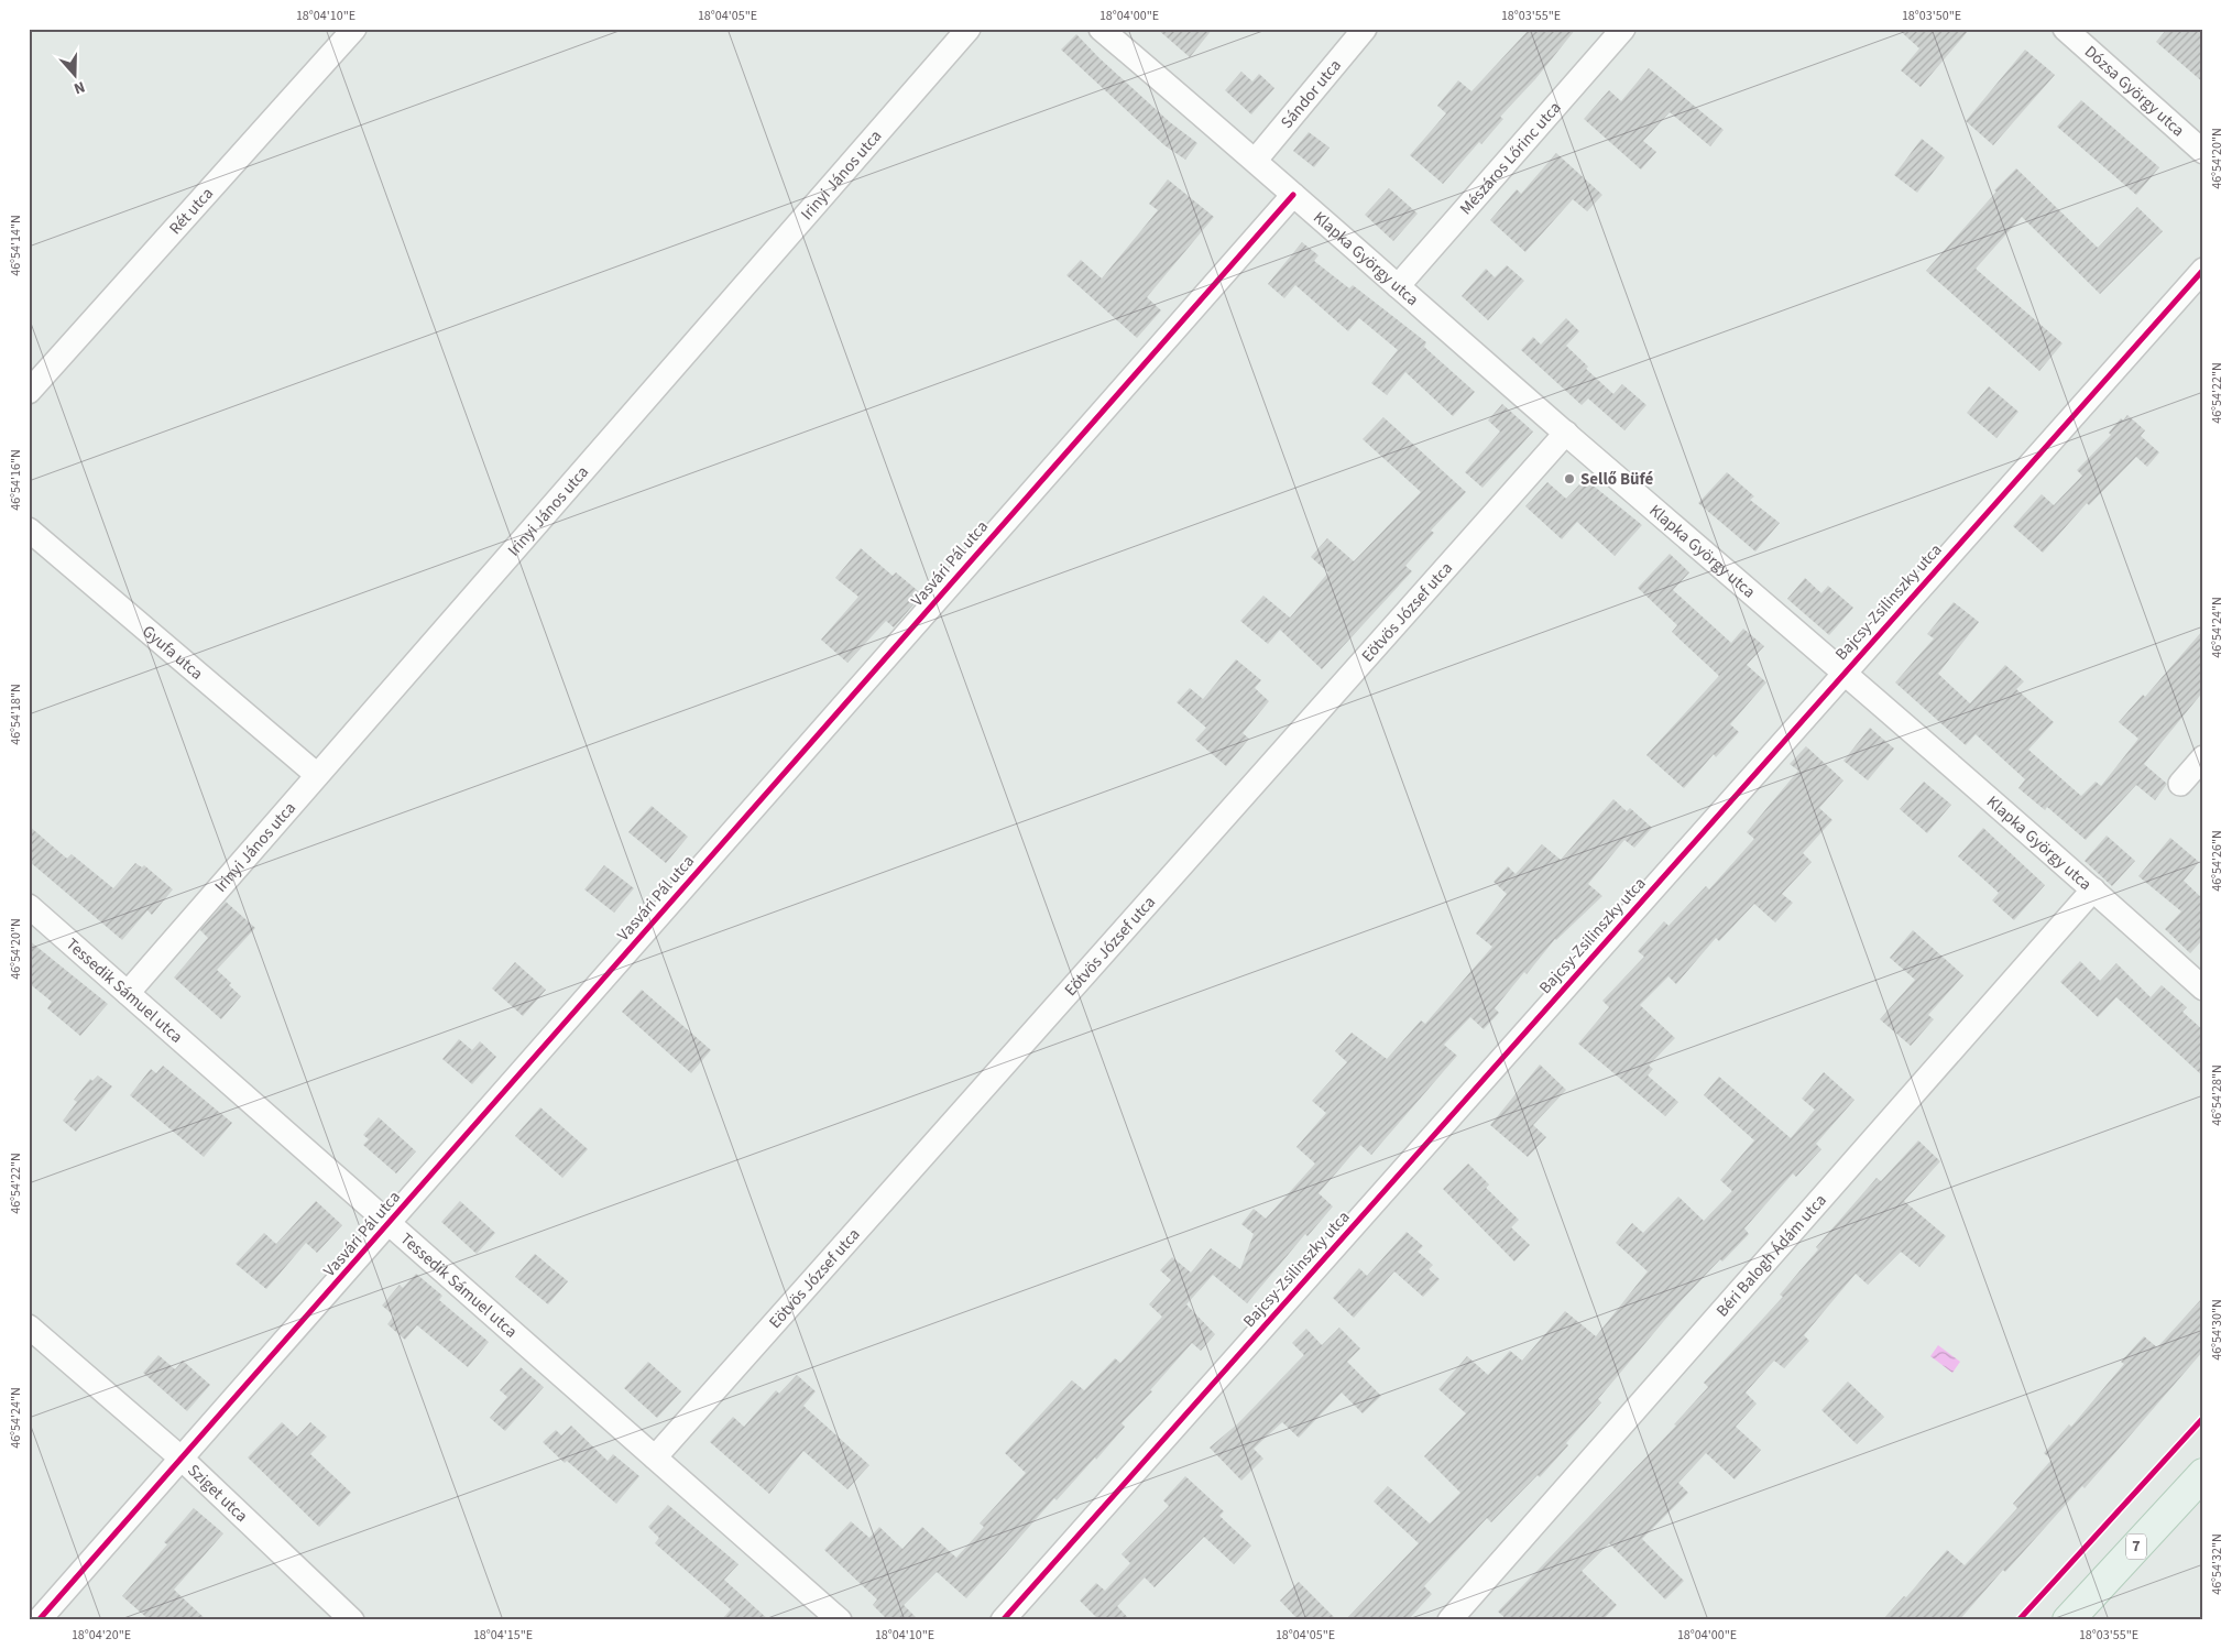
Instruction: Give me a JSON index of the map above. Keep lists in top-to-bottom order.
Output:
{
  "streets": {
    "main road": ["7"],
    "street": [
      "Dózsa György utca",
      "Sándor utca",
      "Mészáros Lőrinc utca",
      "Irinyi János utca",
      "Rét utca",
      "Klapka György utca",
      "Vasvári Pál utca",
      "Bajcsy-Zsilinszky utca",
      "Eötvös József utca",
      "Gyufa utca",
      "Tessedik Sámuel utca",
      "Béri Balogh Ádám utca",
      "Sziget utca"
    ]
  },
  "crossings": [
    ["Sándor utca", "Klapka György utca"],
    ["Mészáros Lőrinc utca", "Klapka György utca"],
    ["Irinyi János utca", "Gyufa utca"],
    ["Irinyi János utca", "Tessedik Sámuel utca"],
    ["Klapka György utca", "Vasvári Pál utca"],
    ["Klapka György utca", "Bajcsy-Zsilinszky utca"],
    ["Klapka György utca", "Eötvös József utca"],
    ["Klapka György utca", "Béri Balogh Ádám utca"],
    ["Vasvári Pál utca", "Tessedik Sámuel utca"],
    ["Vasvári Pál utca", "Sziget utca"],
    ["Eötvös József utca", "Tessedik Sámuel utca"]
  ],
  "places": ["Sellő Büfé"],
  "north": "bottom",
  "coordinates": [
    "18°04'10\"E",
    "18°04'05\"E",
    "18°04'00\"E",
    "18°03'55\"E",
    "18°03'50\"E",
    "46°54'20\"N",
    "46°54'14\"N",
    "46°54'22\"N",
    "46°54'16\"N",
    "46°54'24\"N",
    "46°54'18\"N",
    "46°54'26\"N",
    "46°54'28\"N",
    "46°54'30\"N",
    "46°54'32\"N",
    "18°04'20\"E",
    "18°04'15\"E"
  ]
}
